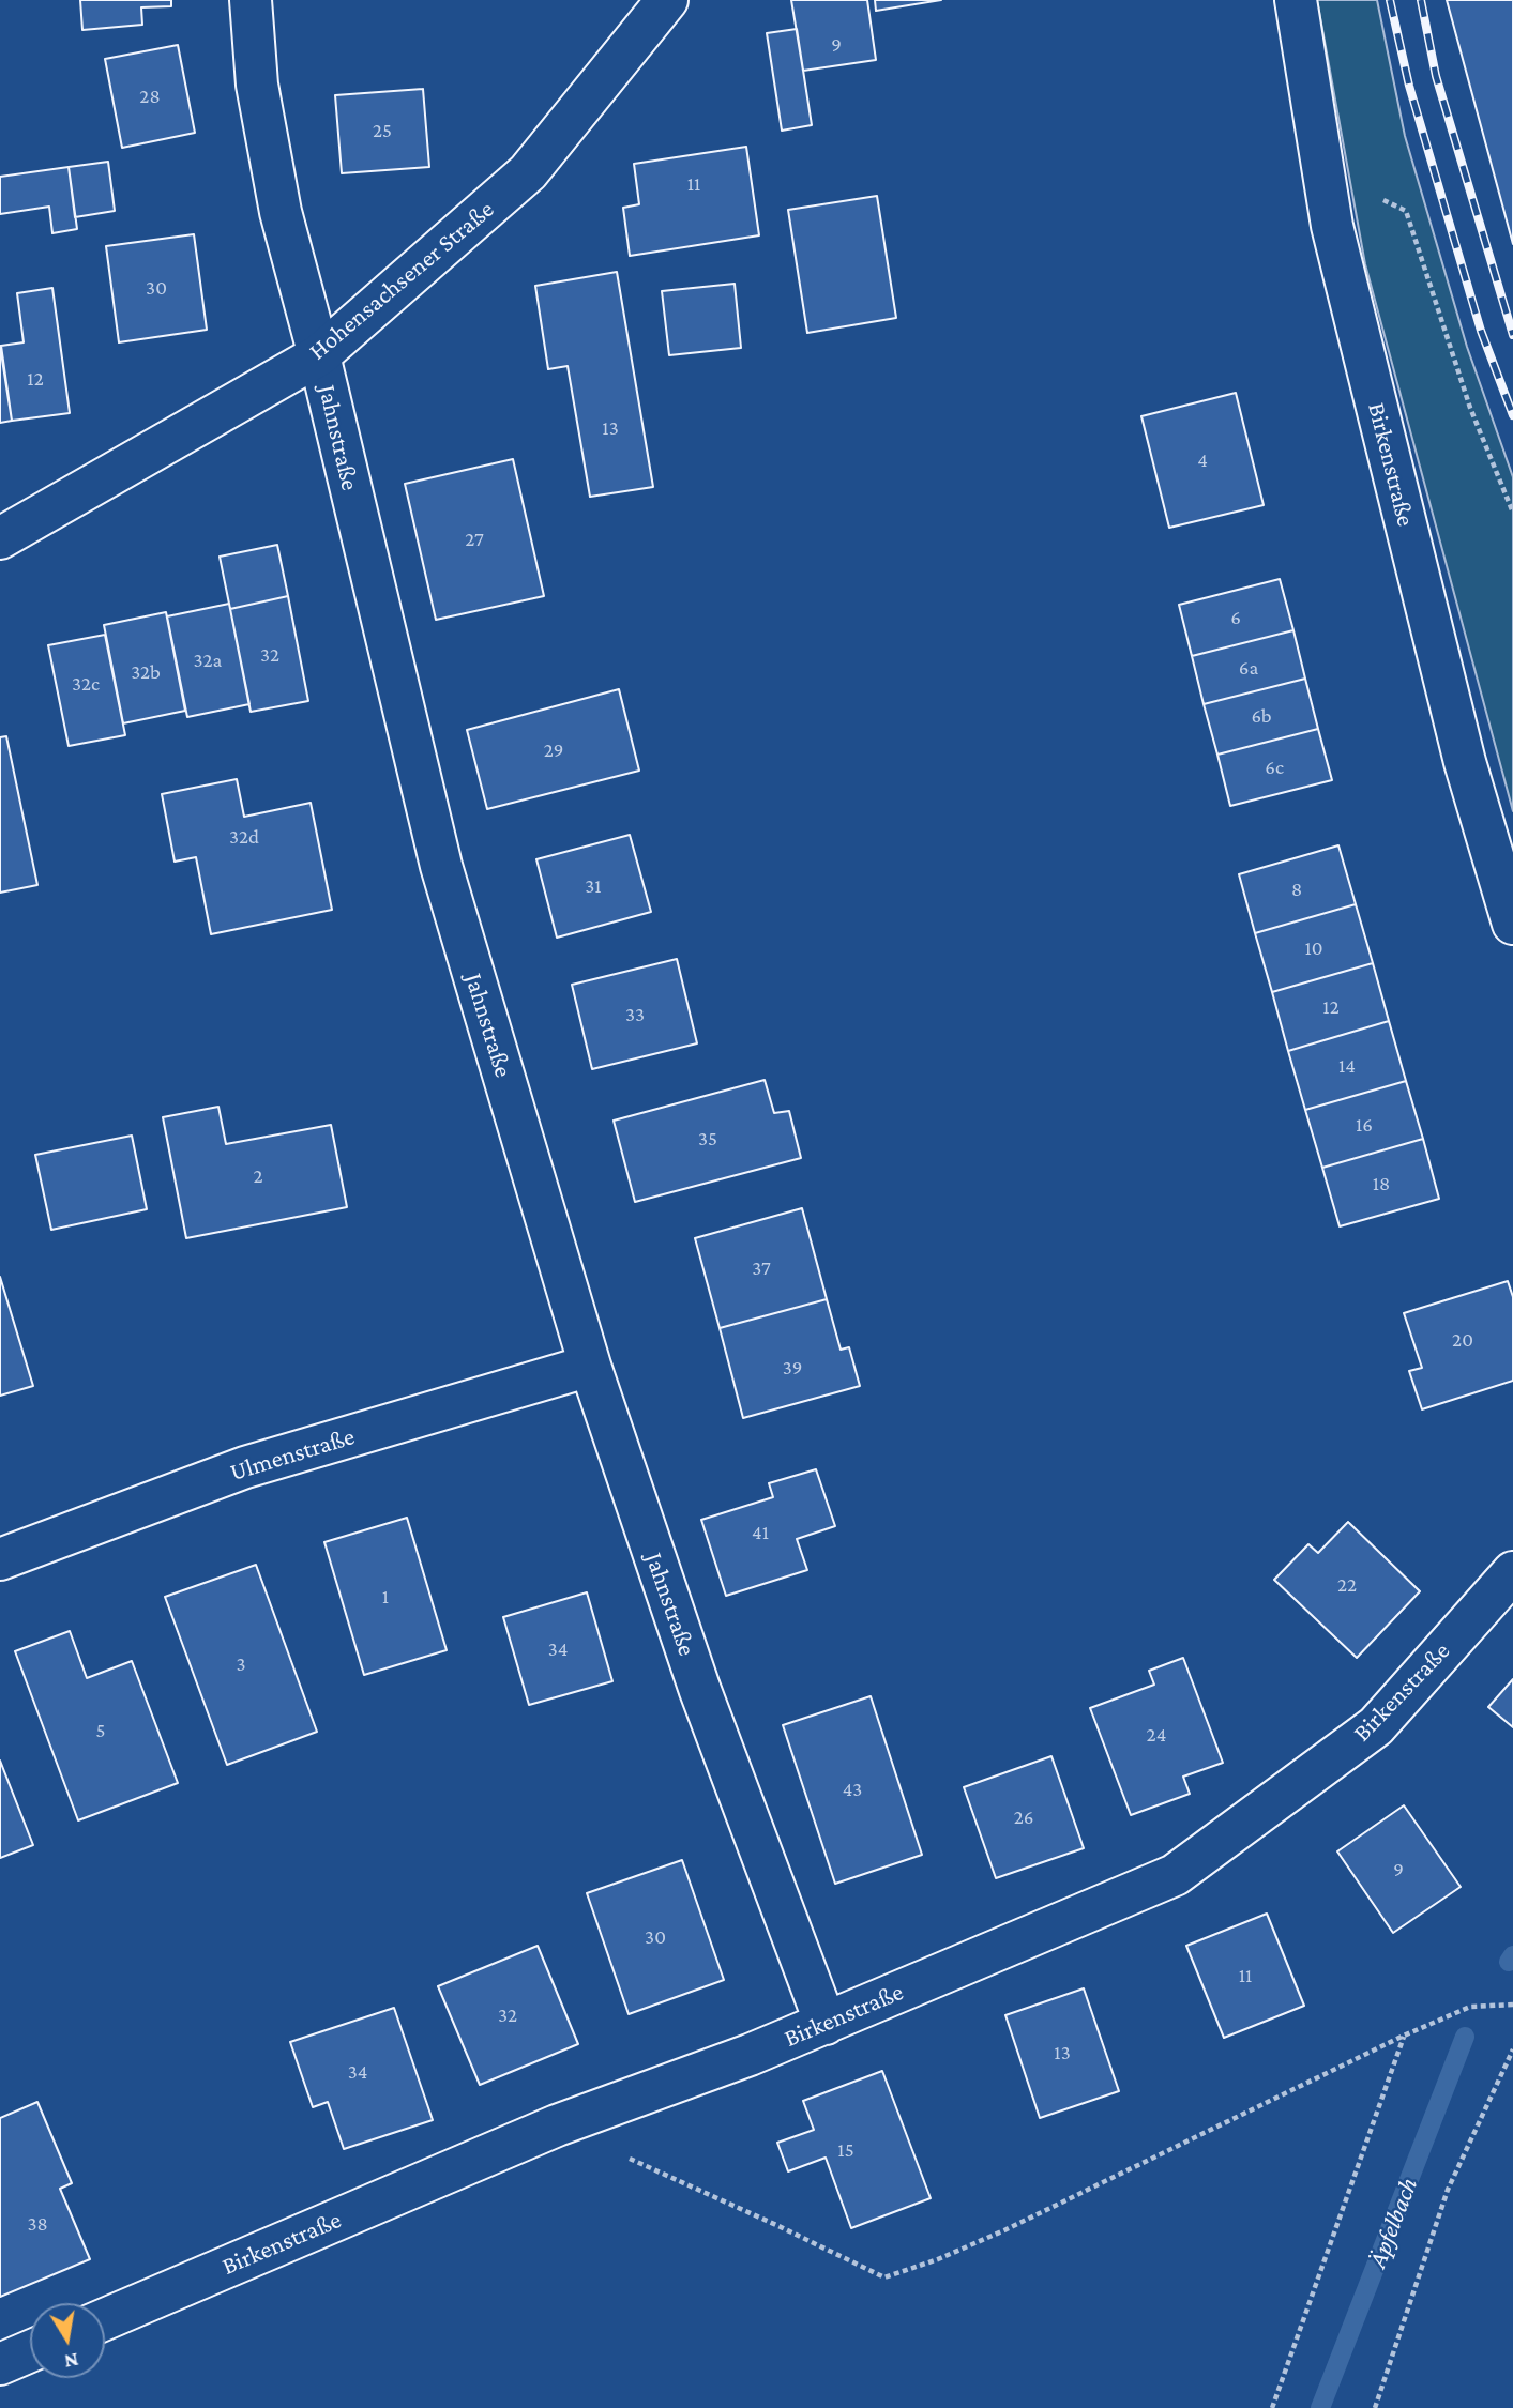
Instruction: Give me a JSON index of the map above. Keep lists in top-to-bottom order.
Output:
{
  "streets": {
    "street": [
      "Hohensachsener Straße",
      "Jahnstraße",
      "Birkenstraße",
      "Ulmenstraße"
    ]
  },
  "crossings": [
    ["Hohensachsener Straße", "Jahnstraße"],
    ["Jahnstraße", "Birkenstraße"],
    ["Jahnstraße", "Ulmenstraße"]
  ],
  "water": ["Äpfelbach"],
  "house_numbers": [
    "9",
    "28",
    "25",
    "11",
    "30",
    "12",
    "13",
    "4",
    "27",
    "6",
    "32",
    "32a",
    "6a",
    "32b",
    "32c",
    "6b",
    "29",
    "6c",
    "32d",
    "31",
    "8",
    "10",
    "12",
    "33",
    "14",
    "16",
    "35",
    "2",
    "18",
    "37",
    "20",
    "39",
    "41",
    "22",
    "1",
    "34",
    "3",
    "5",
    "24",
    "43",
    "26",
    "9",
    "30",
    "11",
    "32",
    "13",
    "34",
    "15",
    "38"
  ],
  "north": "bottom"
}
